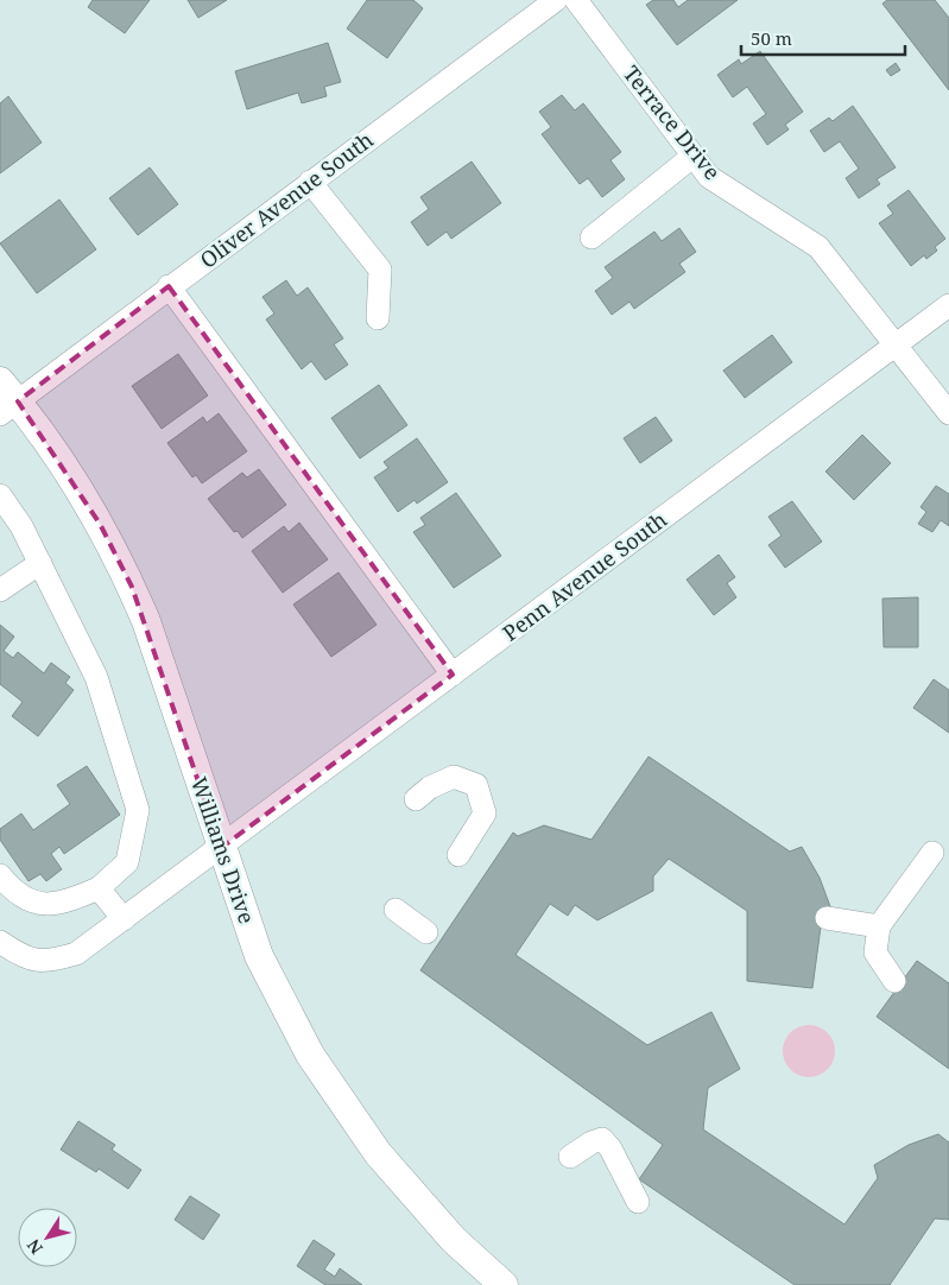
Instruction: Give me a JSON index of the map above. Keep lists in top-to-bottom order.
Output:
{
  "streets": {
    "main road": ["Williams Drive"],
    "street": ["Terrace Drive", "Oliver Avenue South", "Penn Avenue South"]
  },
  "crossings": [
    ["Terrace Drive", "Penn Avenue South"],
    ["Oliver Avenue South", "Williams Drive"],
    ["Penn Avenue South", "Williams Drive"]
  ],
  "scale_bar": "50 m",
  "north": "bottom left"
}
